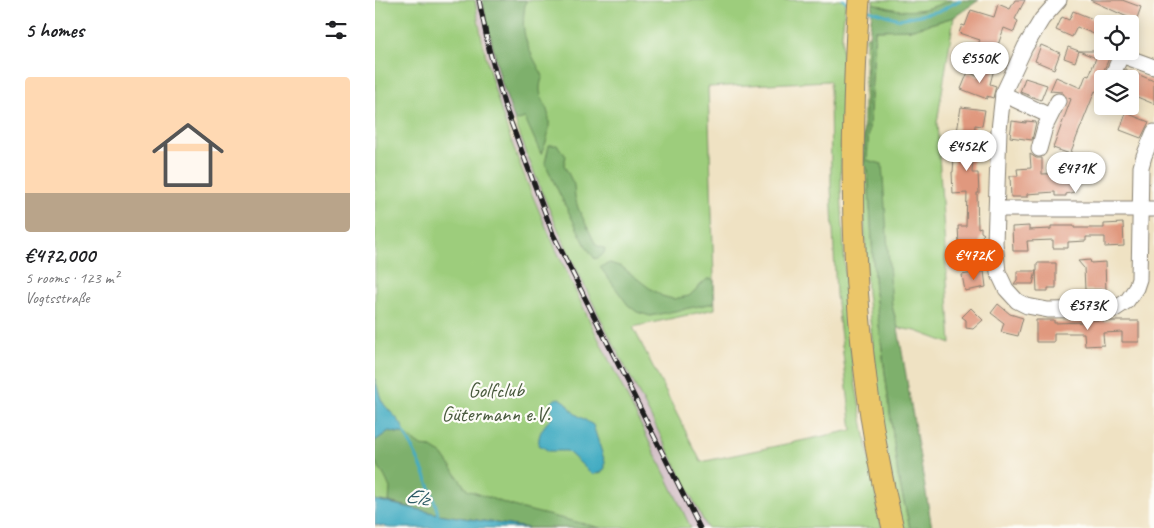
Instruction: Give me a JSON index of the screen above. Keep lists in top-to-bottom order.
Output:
{
  "water": ["Elz"],
  "parks": ["Golfclub Gütermann e.V."],
  "page": {
    "heading": "5 homes",
    "price": [
      "€550K",
      "€452K",
      "€471K",
      "€472K",
      "€573K"
    ],
    "list": [
      {
        "name": "€472,000",
        "note": "5 rooms · 123 m² · Vogtsstraße"
      }
    ]
  }
}
